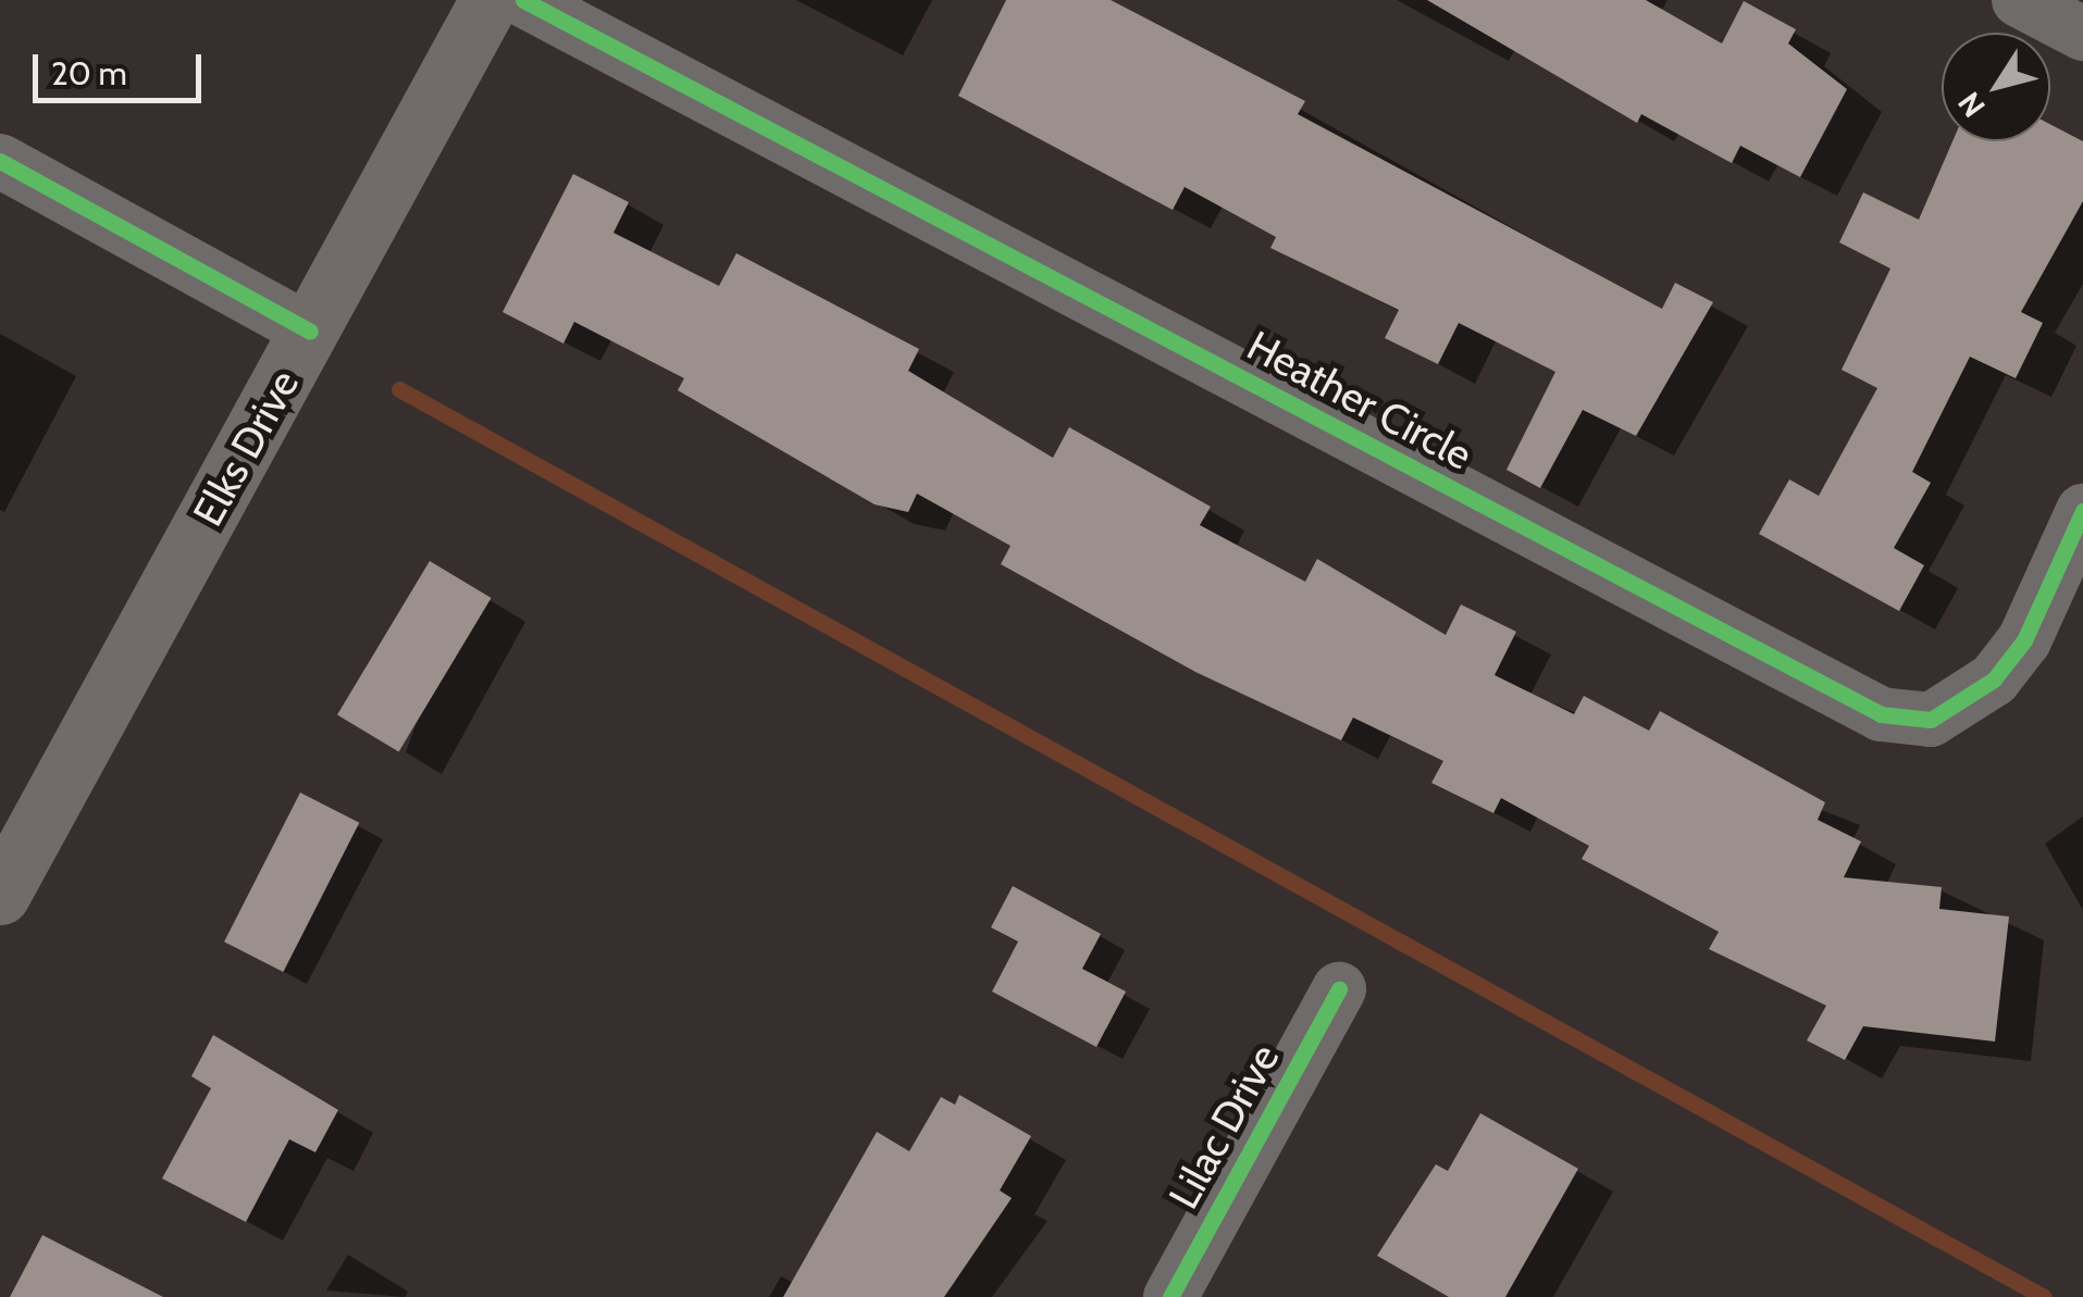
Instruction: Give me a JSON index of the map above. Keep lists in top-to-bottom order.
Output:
{
  "streets": {
    "main road": ["Elks Drive"],
    "street": ["Heather Circle", "Lilac Drive"]
  },
  "scale_bar": "20 m",
  "north": "bottom left"
}
